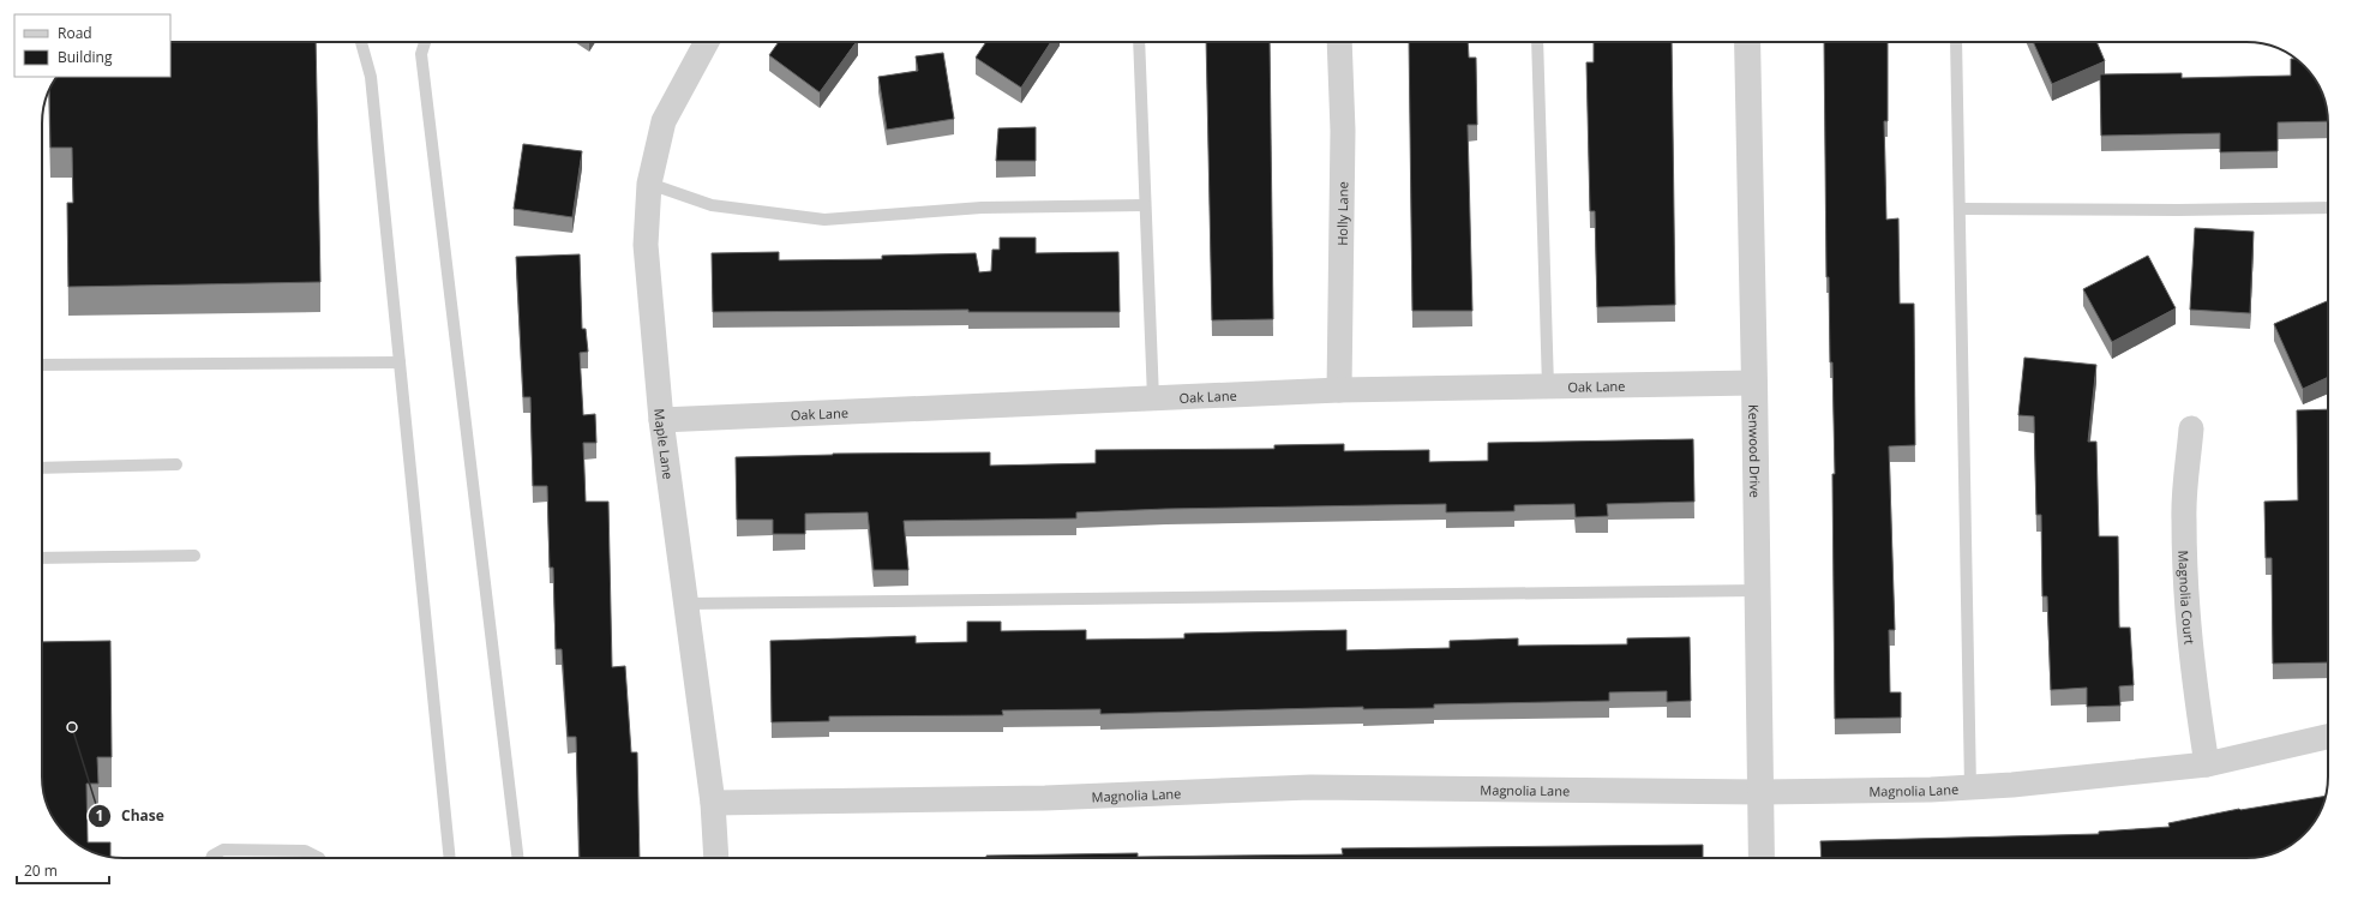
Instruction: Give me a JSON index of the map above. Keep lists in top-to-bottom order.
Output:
{
  "streets": {
    "street": [
      "Holly Lane",
      "Oak Lane",
      "Maple Lane",
      "Kenwood Drive",
      "Magnolia Court",
      "Magnolia Lane"
    ]
  },
  "crossings": [
    ["Holly Lane", "Oak Lane"],
    ["Oak Lane", "Maple Lane"],
    ["Oak Lane", "Kenwood Drive"],
    ["Maple Lane", "Magnolia Lane"],
    ["Kenwood Drive", "Magnolia Lane"],
    ["Magnolia Court", "Magnolia Lane"]
  ],
  "places": ["Chase"],
  "legend": ["Road", "Building"],
  "scale_bar": "20 m"
}
